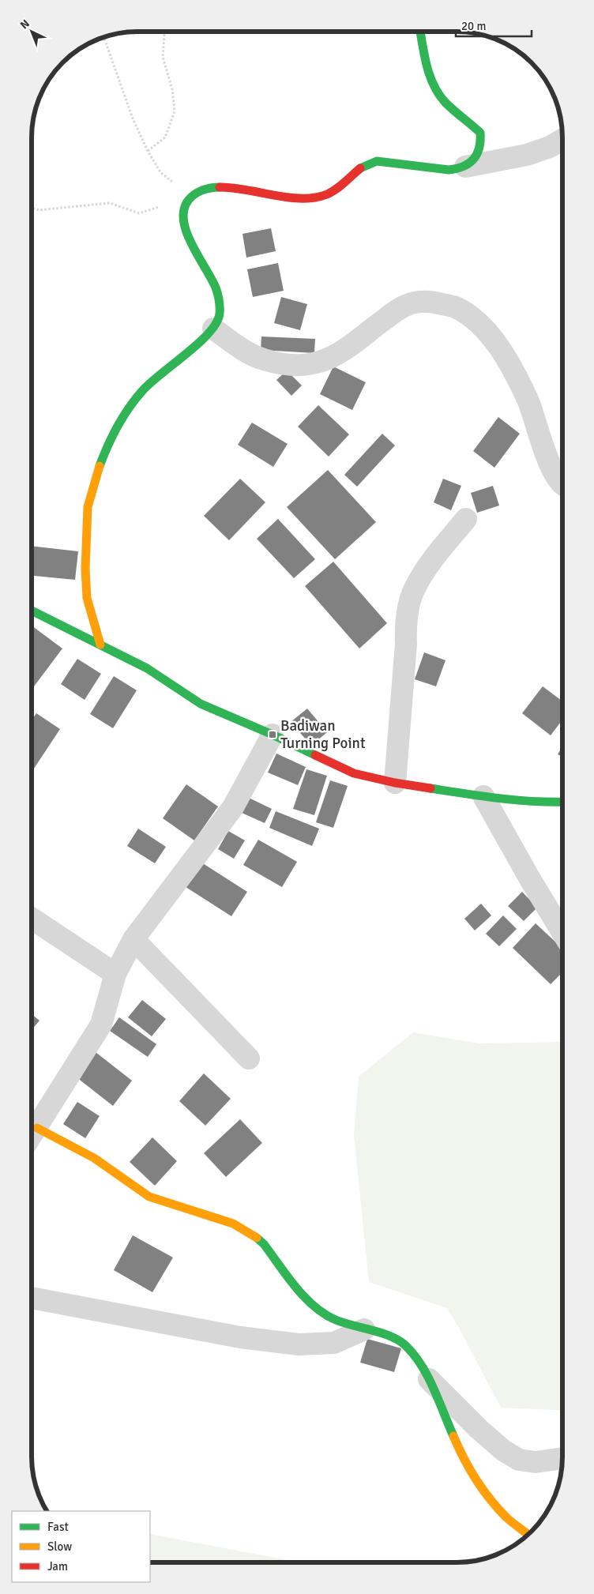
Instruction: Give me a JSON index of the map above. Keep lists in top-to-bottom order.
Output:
{
  "places": {
    "transit": ["Badiwan Turning Point"]
  },
  "legend": ["Fast", "Slow", "Jam"],
  "scale_bar": "20 m",
  "north": "top left"
}
